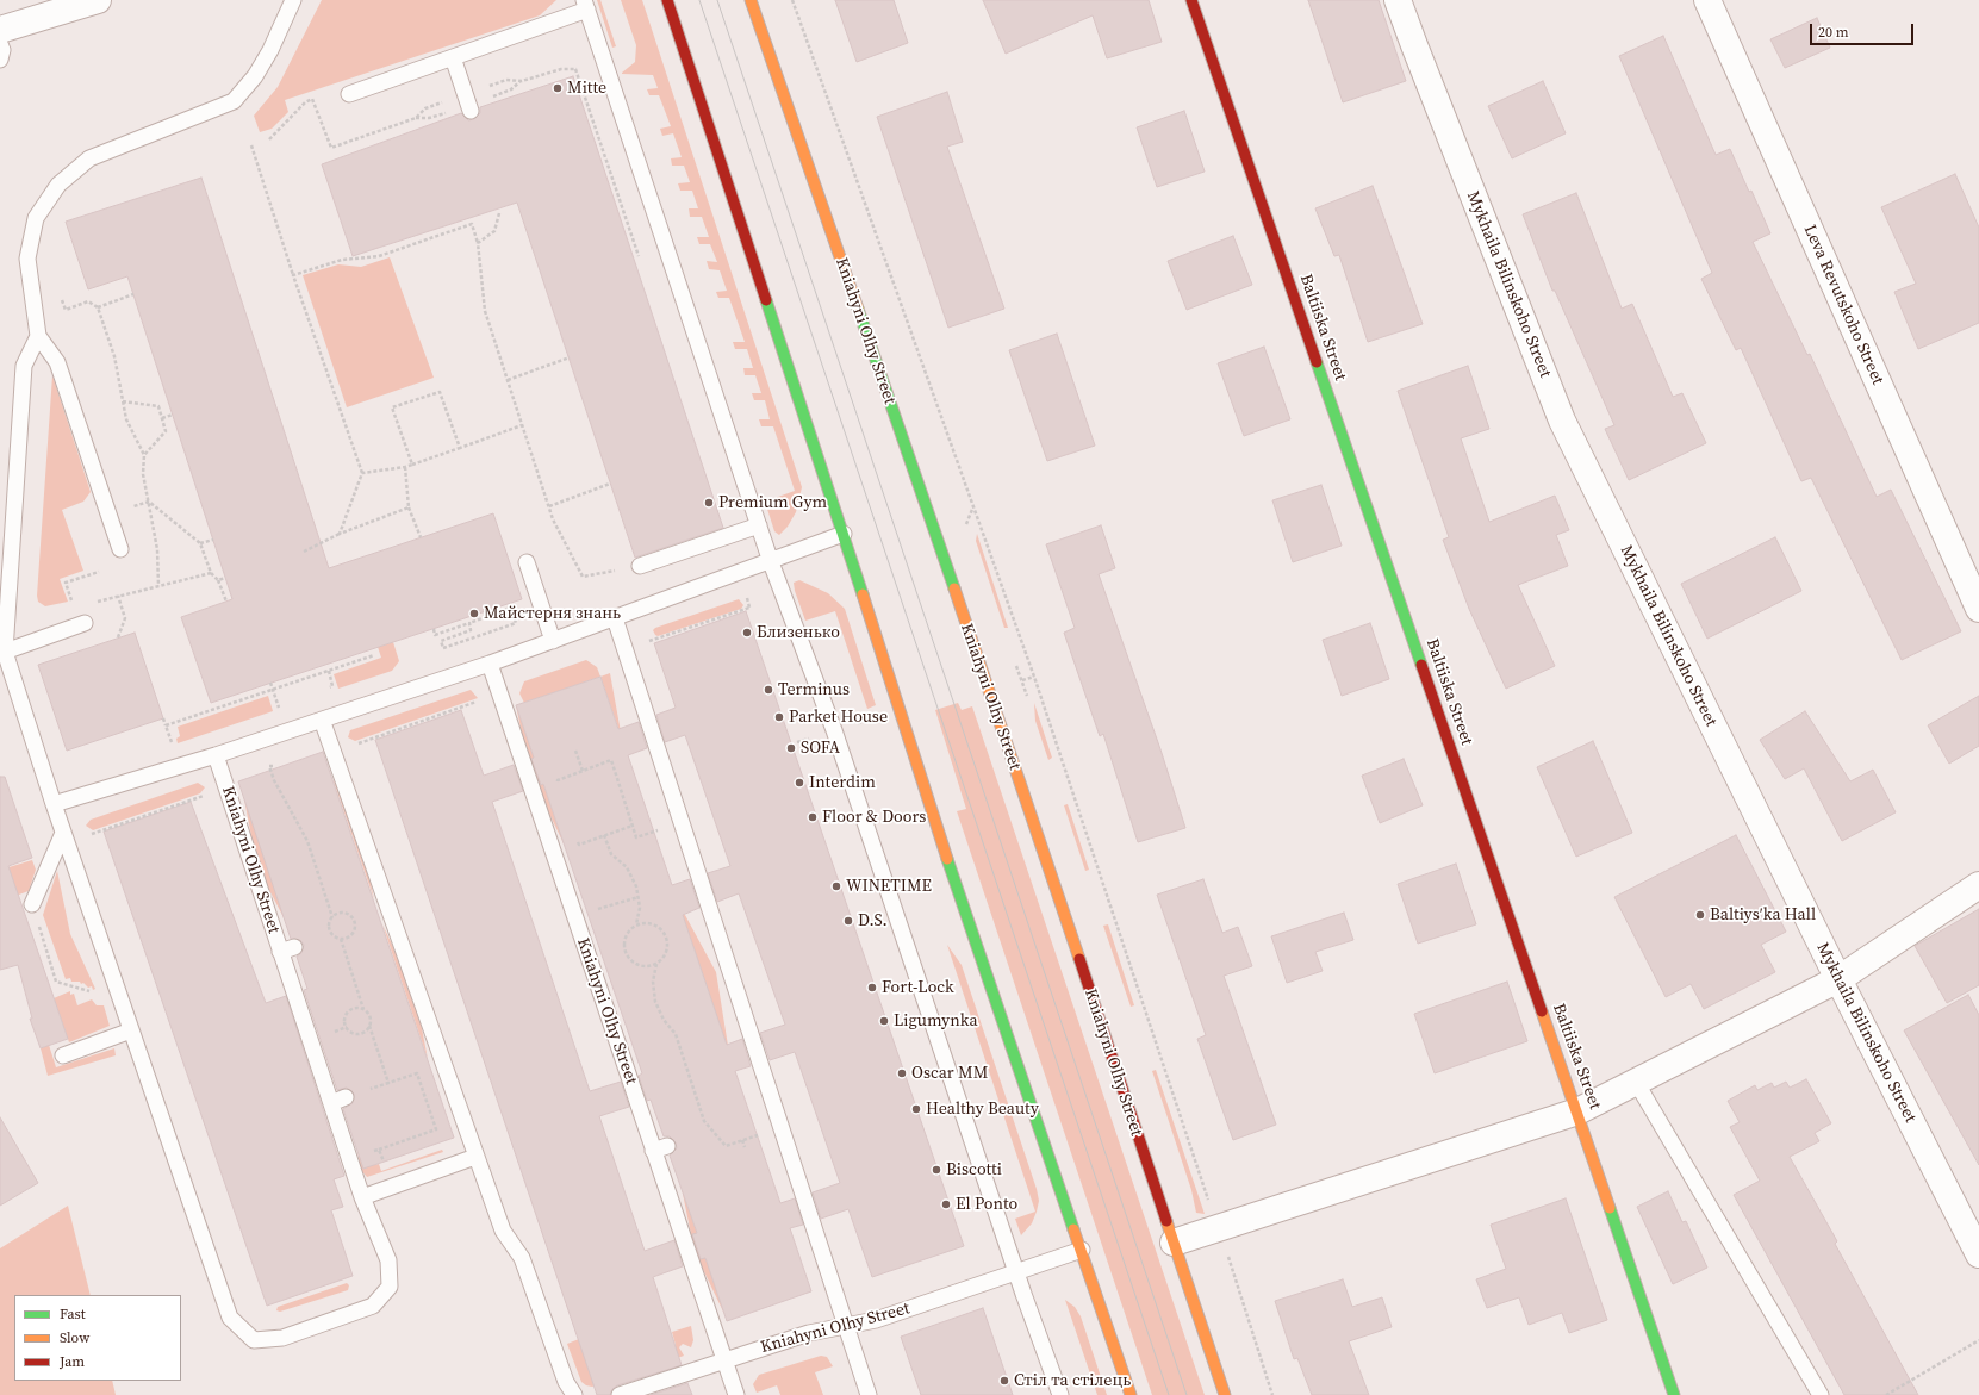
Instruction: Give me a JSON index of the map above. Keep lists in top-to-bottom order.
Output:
{
  "streets": {
    "main road": ["Baltiiska Street", "Kniahyni Olhy Street"],
    "street": ["Mykhaila Bilinskoho Street", "Leva Revutskoho Street"]
  },
  "places": [
    "Mitte",
    "Premium Gym",
    "Майстерня знань",
    "Близенько",
    "Terminus",
    "Parket House",
    "SOFA",
    "Interdim",
    "Floor & Doors",
    "WINETIME",
    "Baltiysʹka Hall",
    "D.S.",
    "Fort-Lock",
    "Ligumynka",
    "Oscar MM",
    "Healthy Beauty",
    "Biscotti",
    "El Ponto",
    "Стіл та стілець"
  ],
  "legend": ["Fast", "Slow", "Jam"],
  "scale_bar": "20 m"
}
